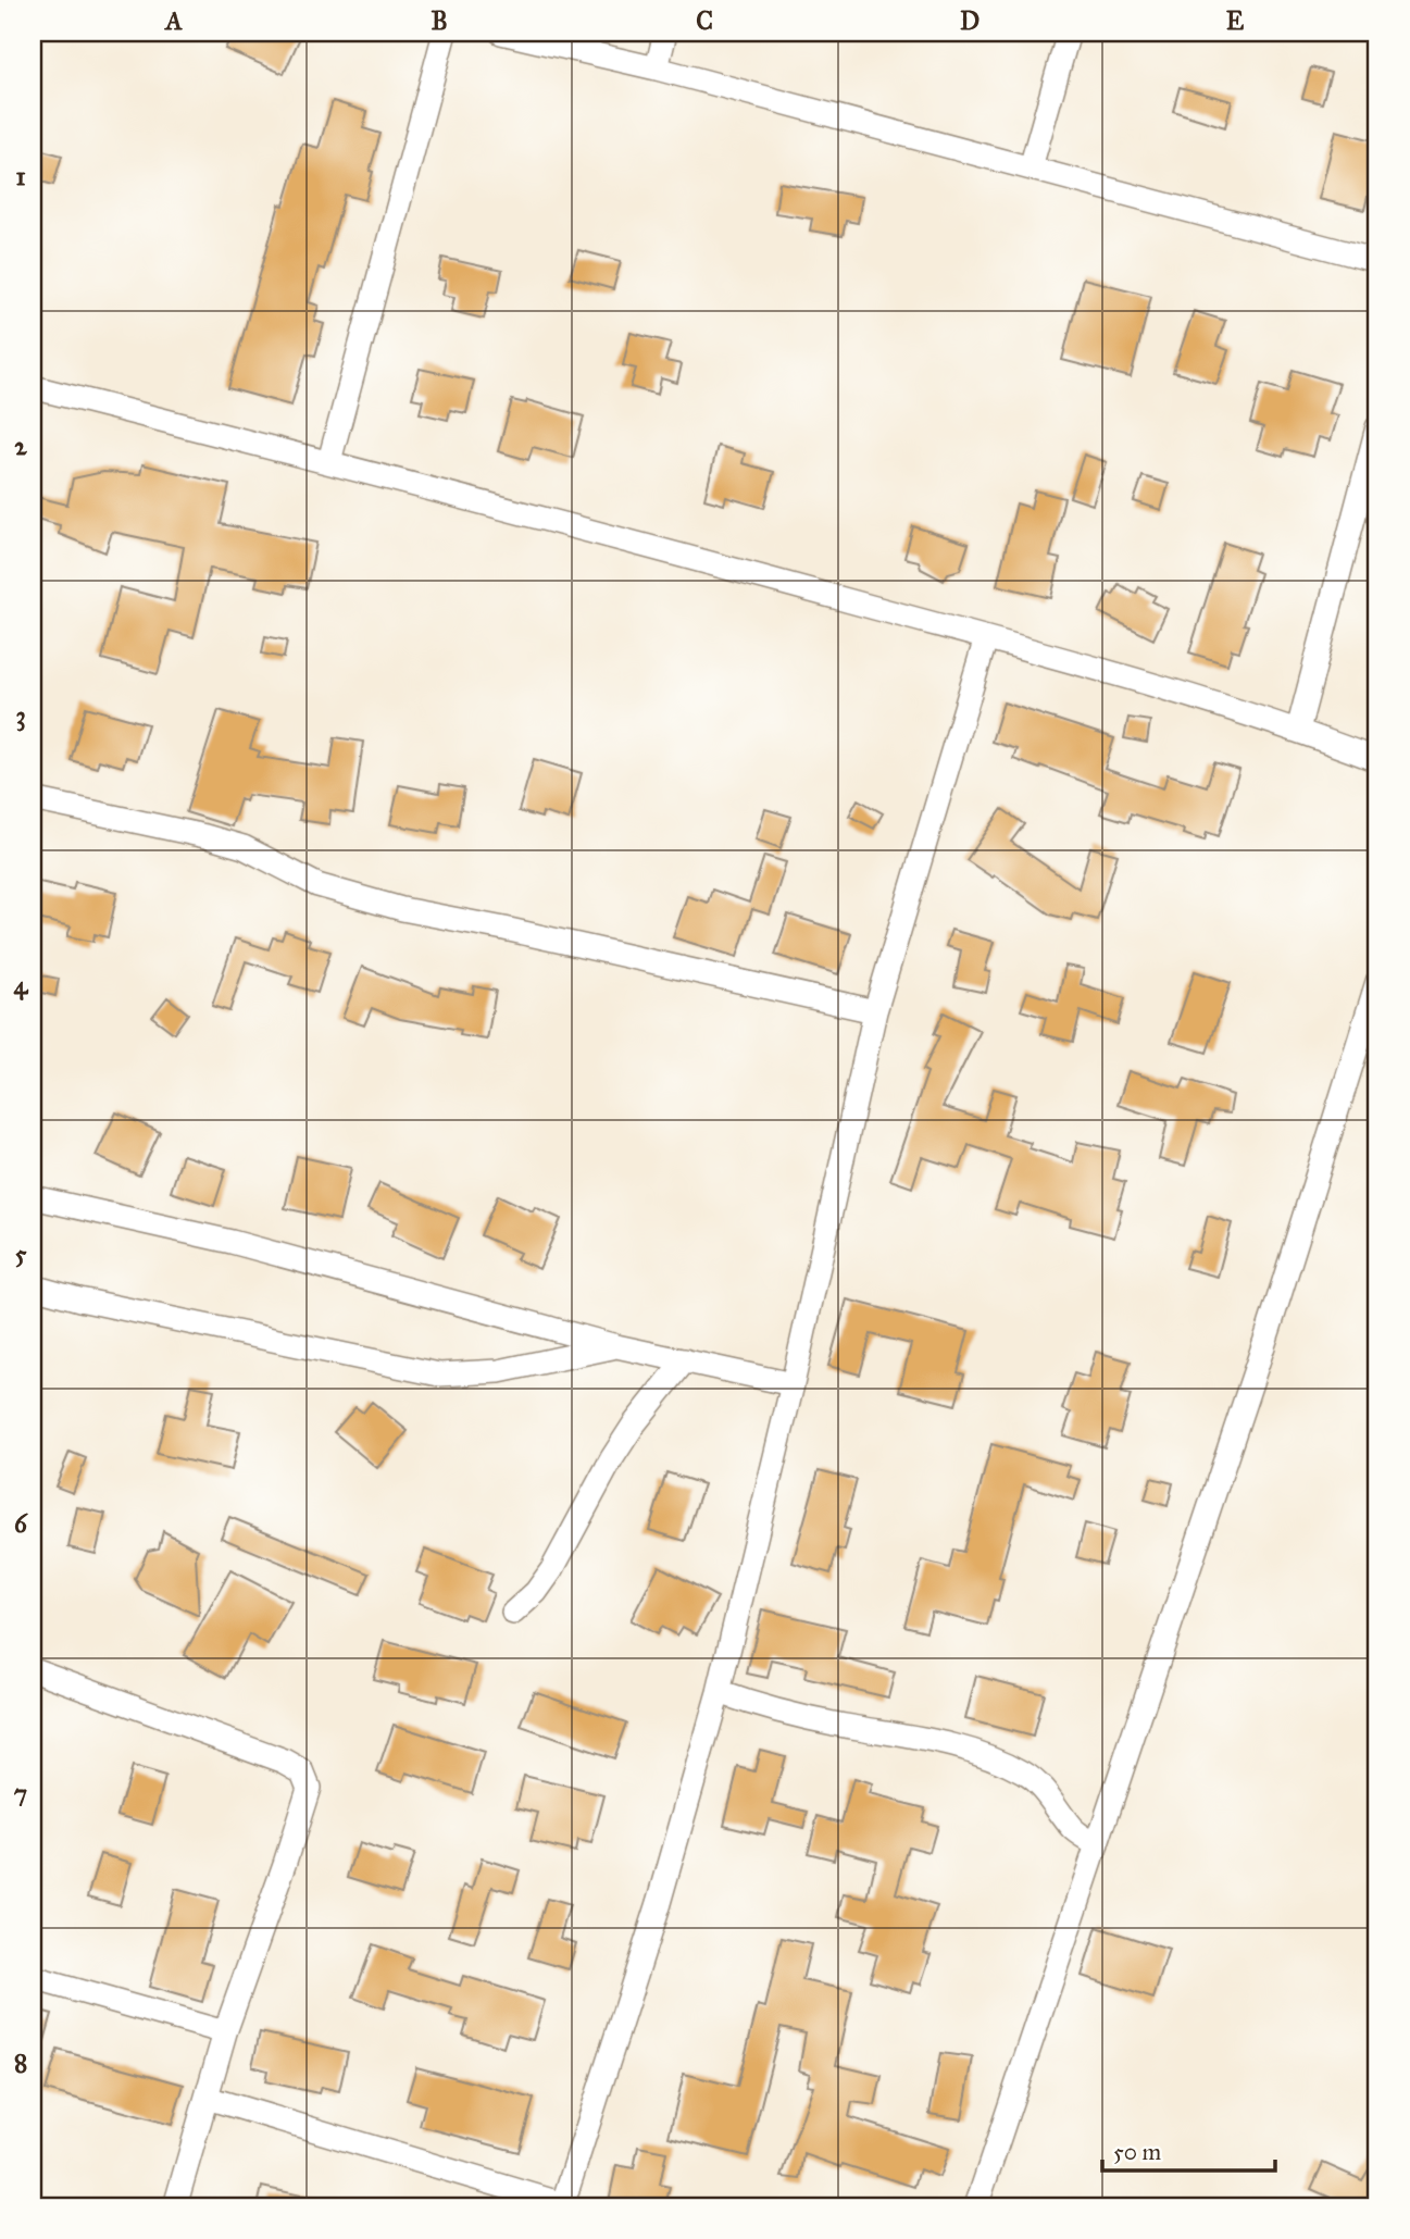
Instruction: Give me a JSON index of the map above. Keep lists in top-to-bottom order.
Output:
{
  "scale_bar": "50 m",
  "grid": {
    "columns": [
      "A",
      "B",
      "C",
      "D",
      "E"
    ],
    "rows": [
      "1",
      "2",
      "3",
      "4",
      "5",
      "6",
      "7",
      "8"
    ]
  }
}
